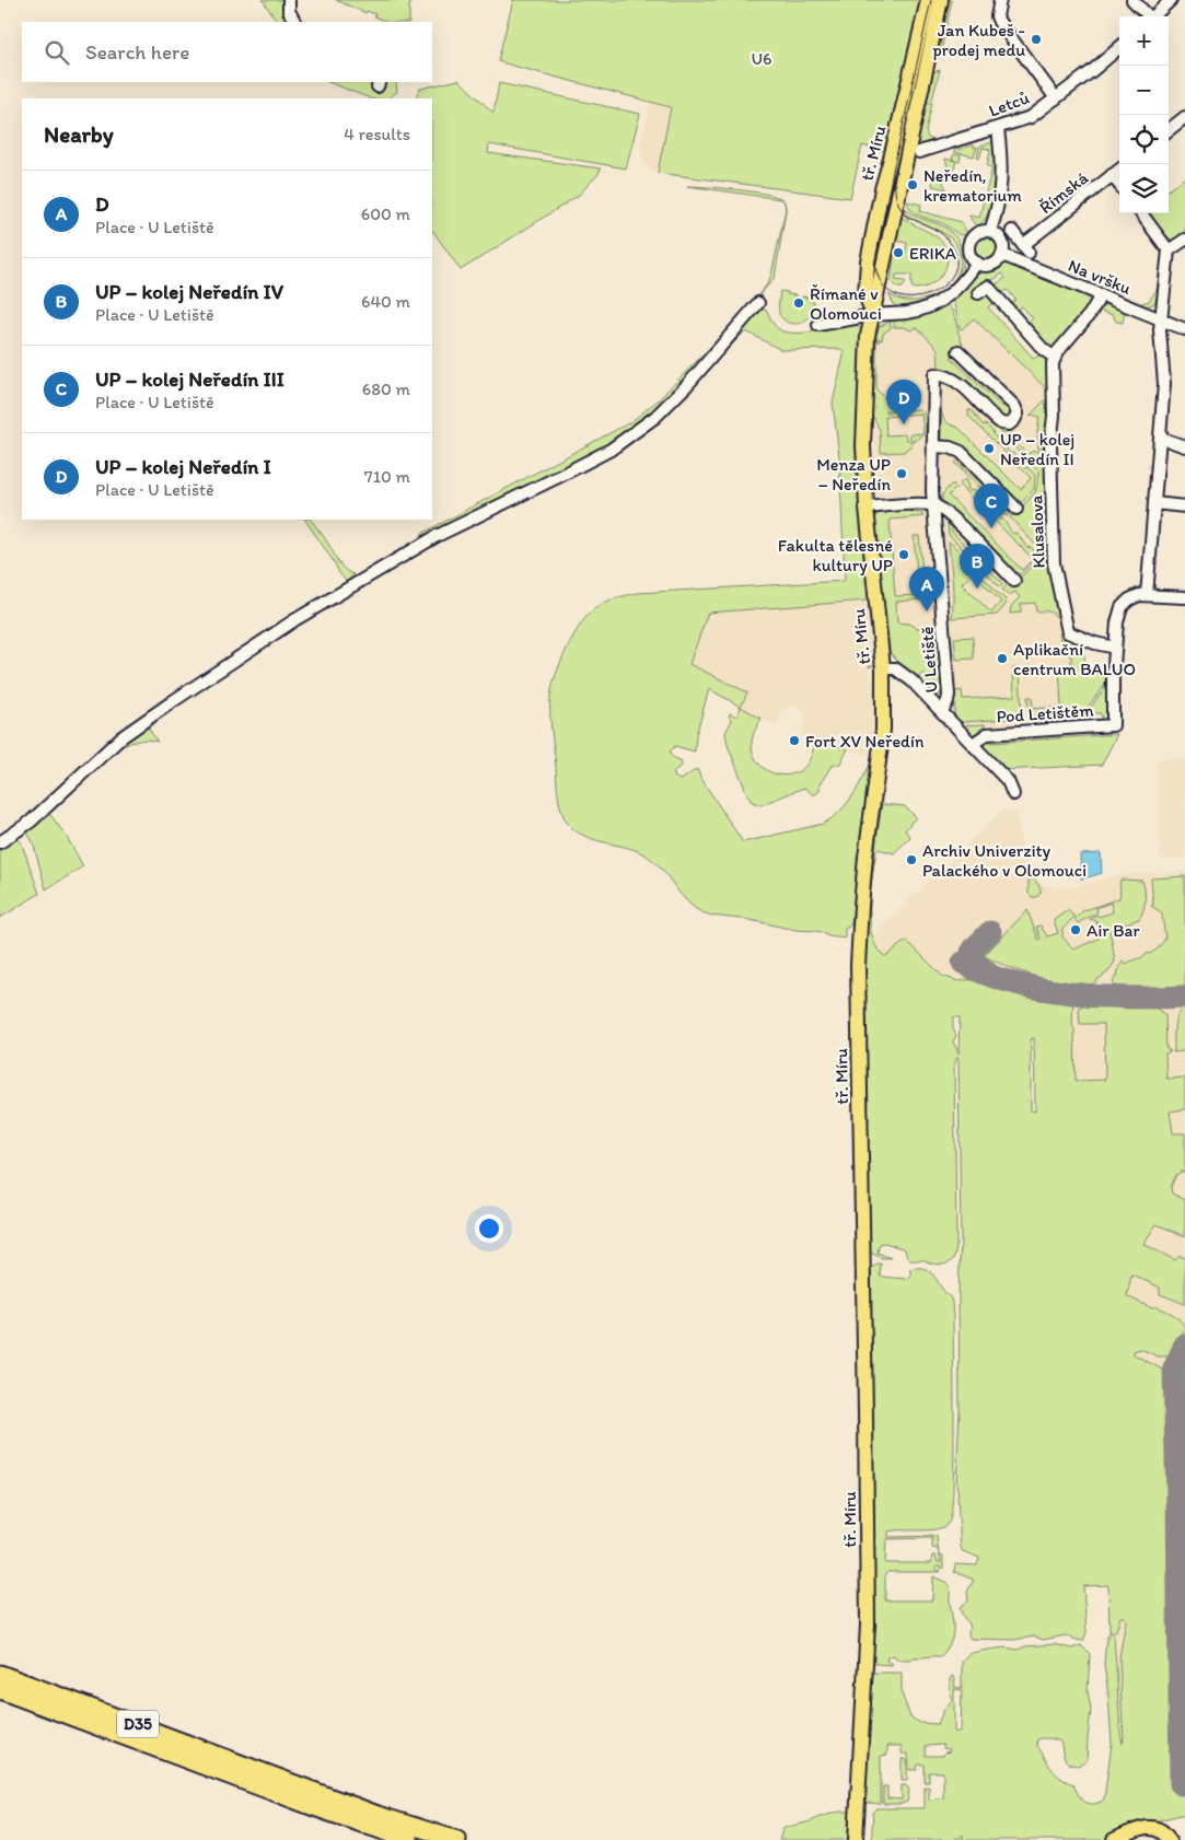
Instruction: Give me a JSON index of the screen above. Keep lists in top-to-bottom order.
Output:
{
  "streets": {
    "highway": ["D35"],
    "main road": ["tř. Míru"],
    "street": [
      "Letců",
      "Římská",
      "Na vršku",
      "Klusalova",
      "U Letiště",
      "Pod Letištěm"
    ]
  },
  "crossings": [
    ["Klusalova", "Pod Letištěm"]
  ],
  "parks": ["U6"],
  "places": [
    "Jan Kubeš - prodej medu",
    "Neředín, krematorium",
    "ERIKA",
    "Římané v Olomouci",
    "UP – kolej Neředín II",
    "Menza UP – Neředín",
    "Fakulta tělesné kultury UP",
    "Aplikační centrum BALUO",
    "Fort XV Neředín",
    "Archiv Univerzity Palackého v Olomouci",
    "Air Bar"
  ],
  "page": {
    "map_buttons": ["+", "−"],
    "search": "Search here",
    "heading": ["Nearby", "4 results"],
    "list": [
      {
        "mark": "A",
        "name": "D",
        "note": "Place · U Letiště",
        "value": "600 m"
      },
      {
        "mark": "B",
        "name": "UP – kolej Neředín IV",
        "note": "Place · U Letiště",
        "value": "640 m"
      },
      {
        "mark": "C",
        "name": "UP – kolej Neředín III",
        "note": "Place · U Letiště",
        "value": "680 m"
      },
      {
        "mark": "D",
        "name": "UP – kolej Neředín I",
        "note": "Place · U Letiště",
        "value": "710 m"
      }
    ],
    "pins": [
      "D",
      "C",
      "B",
      "A"
    ]
  }
}
